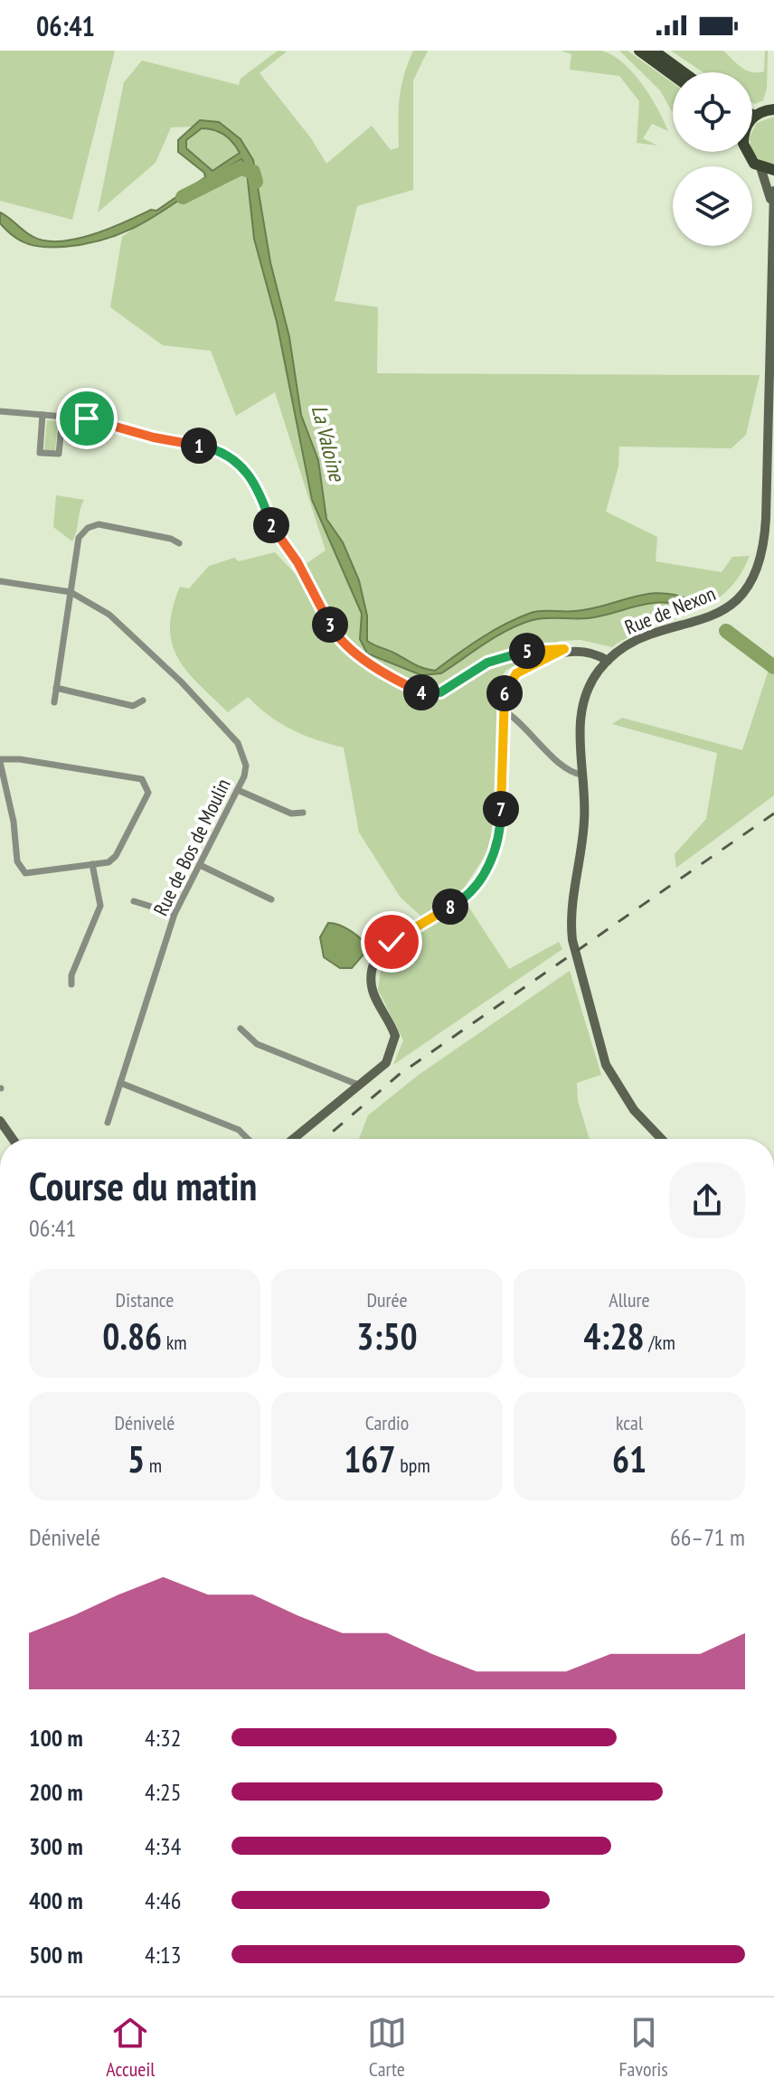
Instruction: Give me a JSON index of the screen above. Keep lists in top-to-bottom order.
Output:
{
  "streets": {
    "main road": ["Rue de Nexon"],
    "street": ["Rue de Bos de Moulin"]
  },
  "water": ["La Valoine"],
  "page": {
    "status": "06:41",
    "pins": [
      "1",
      "2",
      "3",
      "5",
      "4",
      "6",
      "7",
      "8"
    ],
    "heading": ["Course du matin", "06:41"],
    "stats": [
      ["Distance", "0.86 km"],
      ["Durée", "3:50"],
      ["Allure", "4:28 /km"],
      ["Dénivelé", "5 m"],
      ["Cardio", "167 bpm"],
      ["kcal", "61"]
    ],
    "chart": ["Dénivelé", "66–71 m"],
    "list": [
      {
        "name": "100 m",
        "note": "4:32"
      },
      {
        "name": "200 m",
        "note": "4:25"
      },
      {
        "name": "300 m",
        "note": "4:34"
      },
      {
        "name": "400 m",
        "note": "4:46"
      },
      {
        "name": "500 m",
        "note": "4:13"
      }
    ],
    "tabs": ["Accueil", "Carte", "Favoris"]
  }
}
